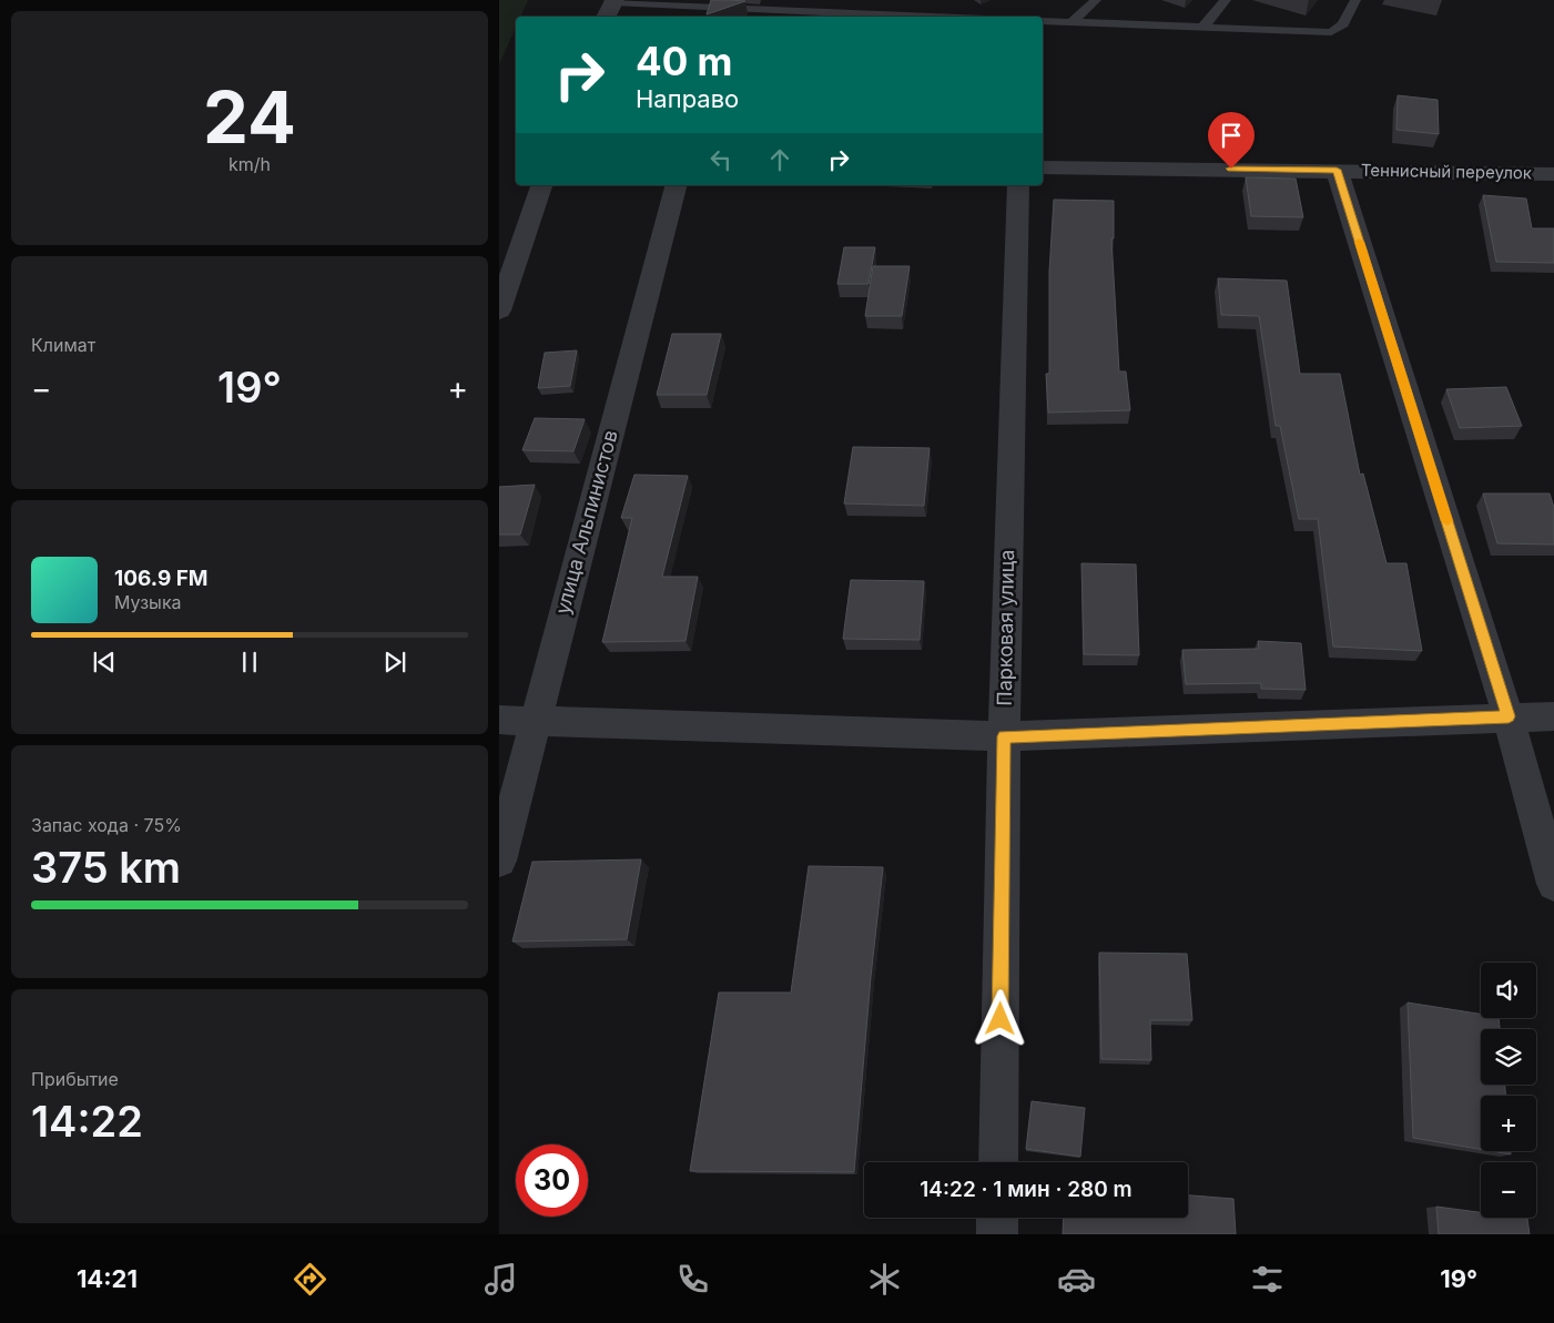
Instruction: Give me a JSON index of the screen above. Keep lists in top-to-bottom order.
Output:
{
  "streets": {
    "street": ["Теннисный переулок", "улица Альпинистов", "Парковая улица"]
  },
  "page": {
    "tile": [
      ["24", "km/h"],
      "Климат",
      ["Запас хода · 75%", "375 km"],
      ["Прибытие", "14:22"]
    ],
    "turn": ["40 m", "Направо"],
    "heat": ["−", "19°", "+"],
    "song": ["106.9 FM", "Музыка"],
    "map_buttons": ["+", "−"],
    "limit": "30",
    "trip": "14:22 · 1 мин · 280 m",
    "tabs": ["14:21", "19°"]
  }
}
